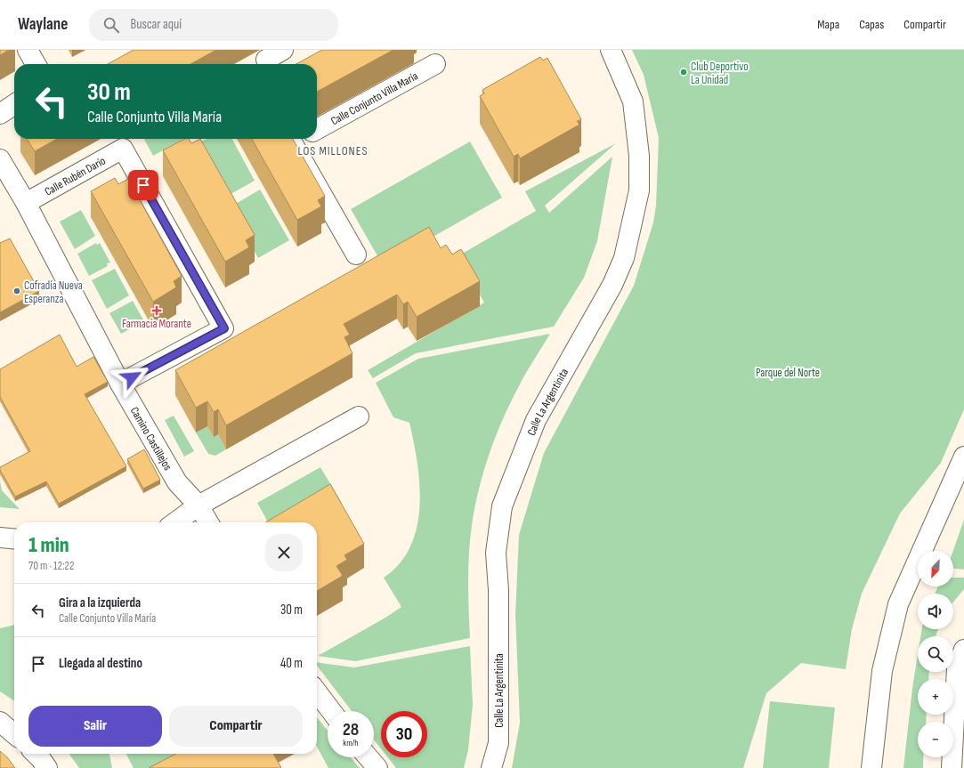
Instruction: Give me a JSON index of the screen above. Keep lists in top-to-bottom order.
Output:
{
  "streets": {
    "street": [
      "Calle Conjunto Villa María",
      "Calle Rubén Darío",
      "Calle La Argentinita",
      "Camino Castillejos"
    ]
  },
  "crossings": [
    ["Calle Rubén Darío", "Camino Castillejos"]
  ],
  "districts": ["LOS MILLONES"],
  "parks": ["Parque del Norte"],
  "places": {
    "other": ["Club Deportivo La Unidad", "Cofradía Nueva Esperanza"],
    "health": ["Farmacia Morante"]
  },
  "north": "bottom left",
  "page": {
    "header": "Waylane",
    "search": "Buscar aquí",
    "nav": ["Mapa", "Capas", "Compartir"],
    "turn": ["30 m", "Calle Conjunto Villa María"],
    "heading": ["1 min", "70 m · 12:22"],
    "map_buttons": ["+", "−"],
    "list": [
      {
        "name": "Gira a la izquierda",
        "note": "Calle Conjunto Villa María",
        "value": "30 m"
      },
      {
        "name": "Llegada al destino",
        "value": "40 m"
      }
    ],
    "buttons": ["Salir", "Compartir"],
    "speed": "28 km/h",
    "limit": "30"
  }
}
